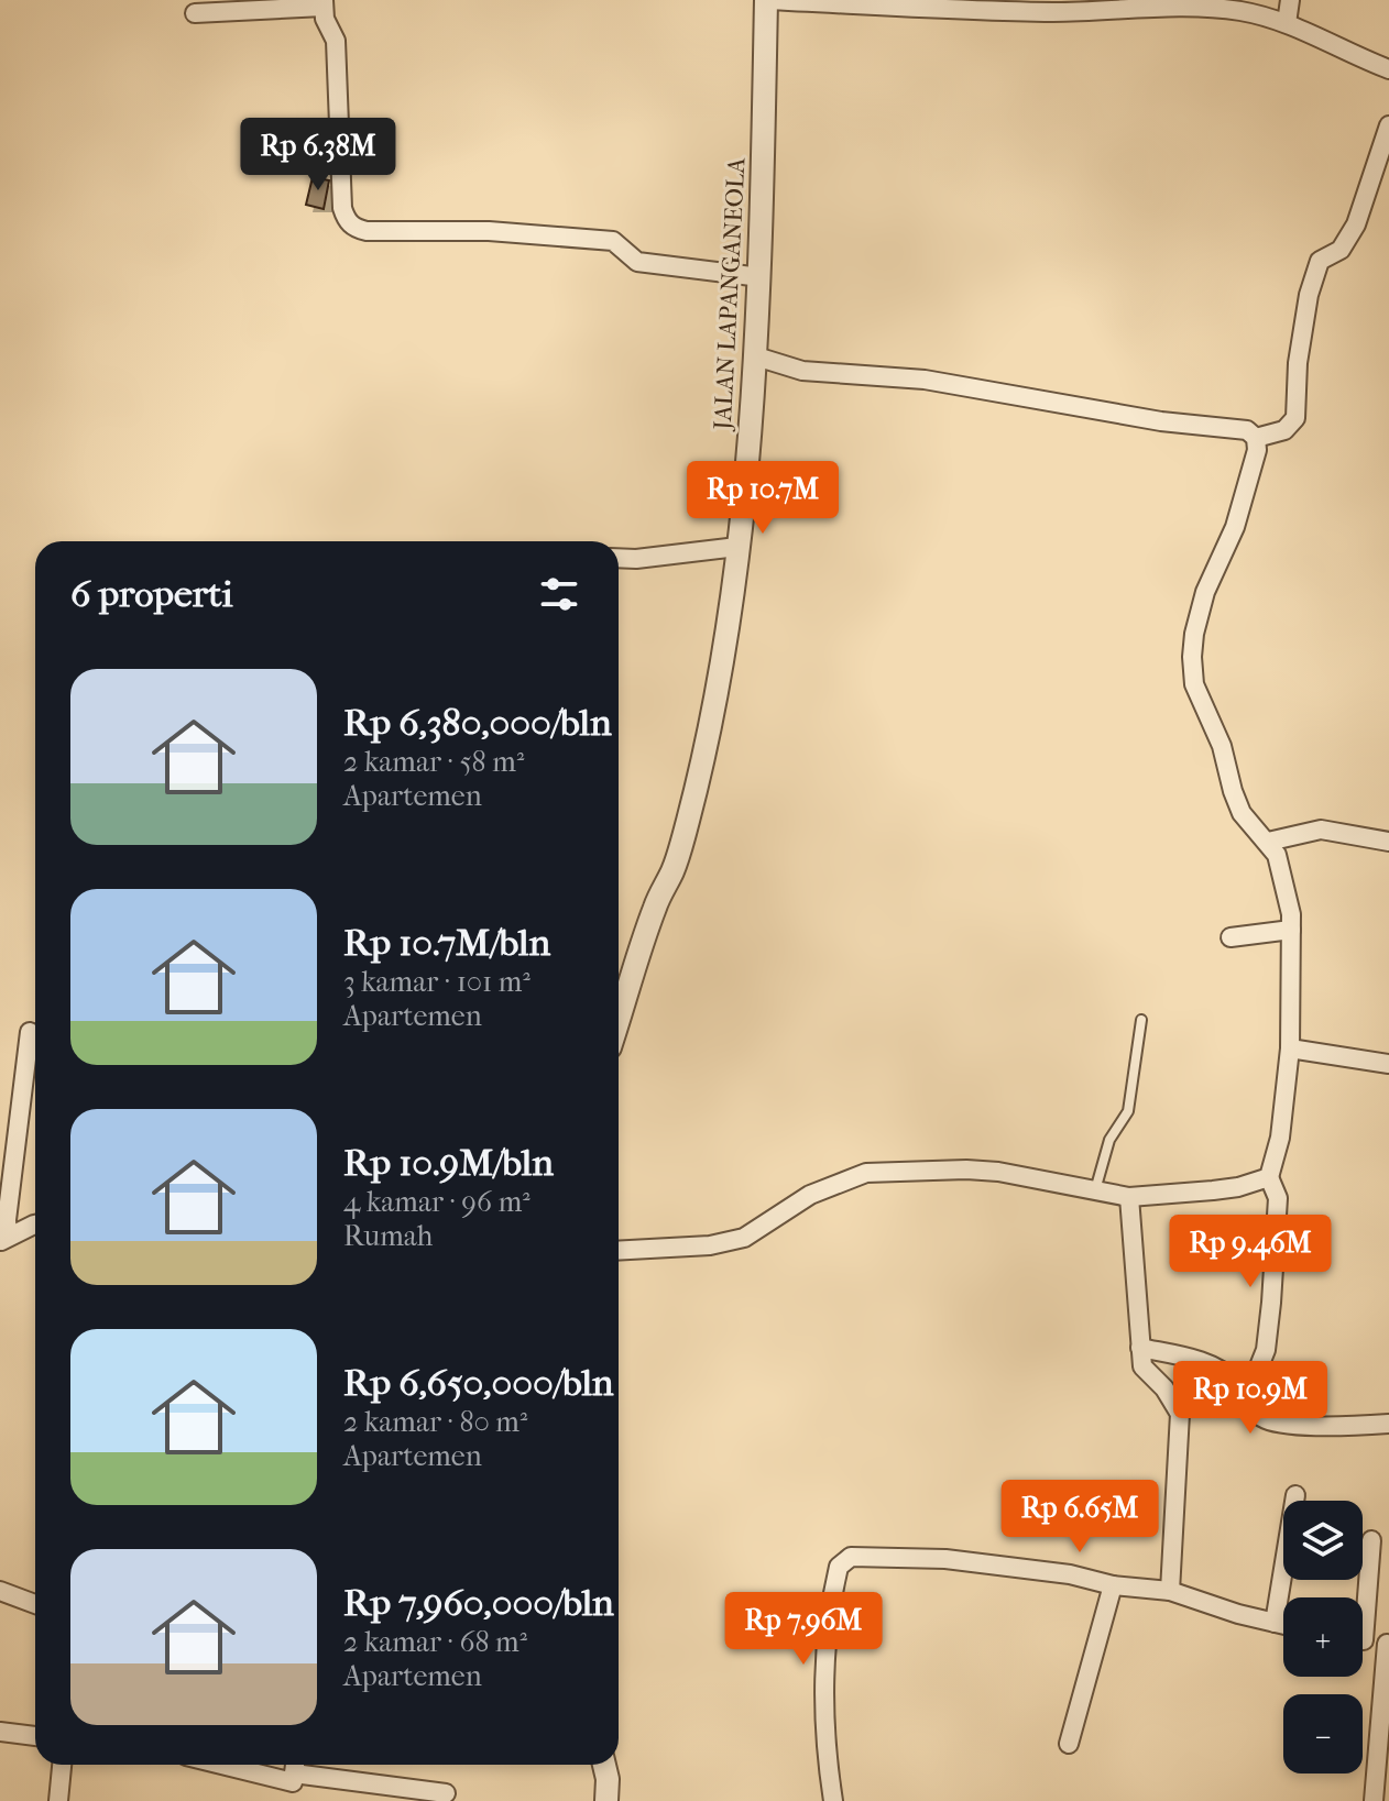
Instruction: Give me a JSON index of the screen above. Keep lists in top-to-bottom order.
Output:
{
  "streets": {
    "street": ["JALAN LAPANGANEOLA"]
  },
  "page": {
    "price": [
      "Rp 6.38M",
      "Rp 10.7M",
      "Rp 9.46M",
      "Rp 10.9M",
      "Rp 6.65M",
      "Rp 7.96M"
    ],
    "heading": "6 properti",
    "list": [
      {
        "name": "Rp 6,380,000/bln",
        "note": "2 kamar · 58 m² · Apartemen"
      },
      {
        "name": "Rp 10.7M/bln",
        "note": "3 kamar · 101 m² · Apartemen"
      },
      {
        "name": "Rp 10.9M/bln",
        "note": "4 kamar · 96 m² · Rumah"
      },
      {
        "name": "Rp 6,650,000/bln",
        "note": "2 kamar · 80 m² · Apartemen"
      },
      {
        "name": "Rp 7,960,000/bln",
        "note": "2 kamar · 68 m² · Apartemen"
      }
    ],
    "map_buttons": ["+", "−"]
  }
}
